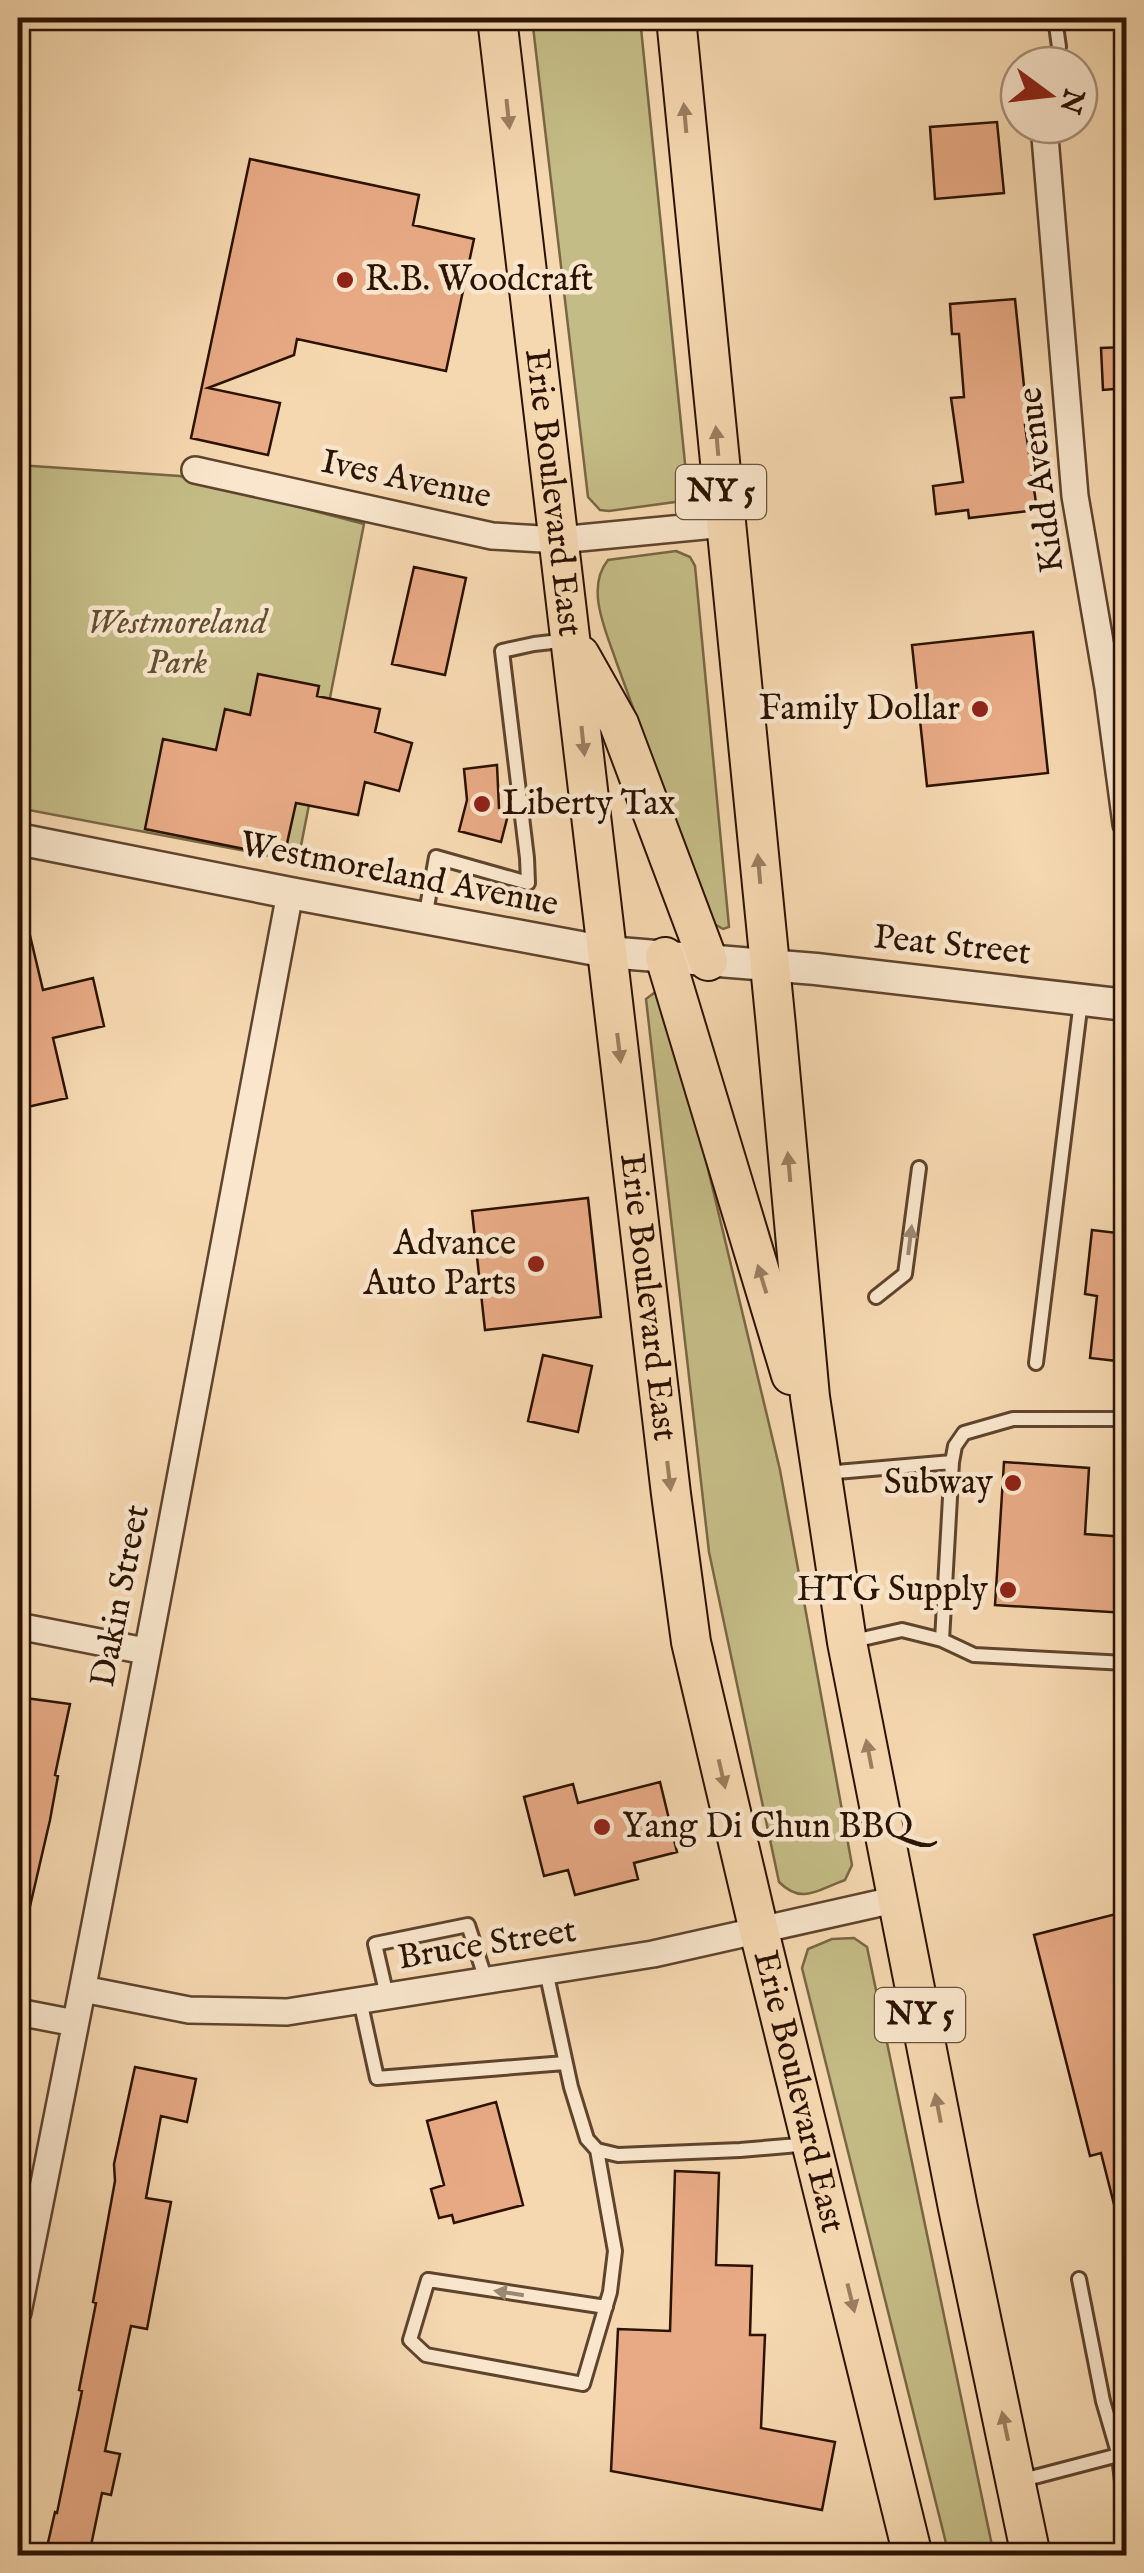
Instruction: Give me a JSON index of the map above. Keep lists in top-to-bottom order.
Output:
{
  "streets": {
    "main road": ["Erie Boulevard East", "NY 5"],
    "street": [
      "Ives Avenue",
      "Kidd Avenue",
      "Westmoreland Avenue",
      "Peat Street",
      "Dakin Street",
      "Bruce Street"
    ]
  },
  "crossings": [
    ["Ives Avenue", "Erie Boulevard East"],
    ["Ives Avenue", "NY 5"],
    ["Erie Boulevard East", "Westmoreland Avenue"],
    ["Erie Boulevard East", "Bruce Street"],
    ["NY 5", "Westmoreland Avenue"],
    ["NY 5", "Peat Street"],
    ["NY 5", "Bruce Street"],
    ["Westmoreland Avenue", "Peat Street"],
    ["Westmoreland Avenue", "Dakin Street"],
    ["Dakin Street", "Bruce Street"]
  ],
  "parks": ["Westmoreland Park"],
  "places": [
    "R.B. Woodcraft",
    "Family Dollar",
    "Liberty Tax",
    "Advance Auto Parts",
    "Subway",
    "HTG Supply",
    "Yang Di Chun BBQ"
  ],
  "north": "right"
}
